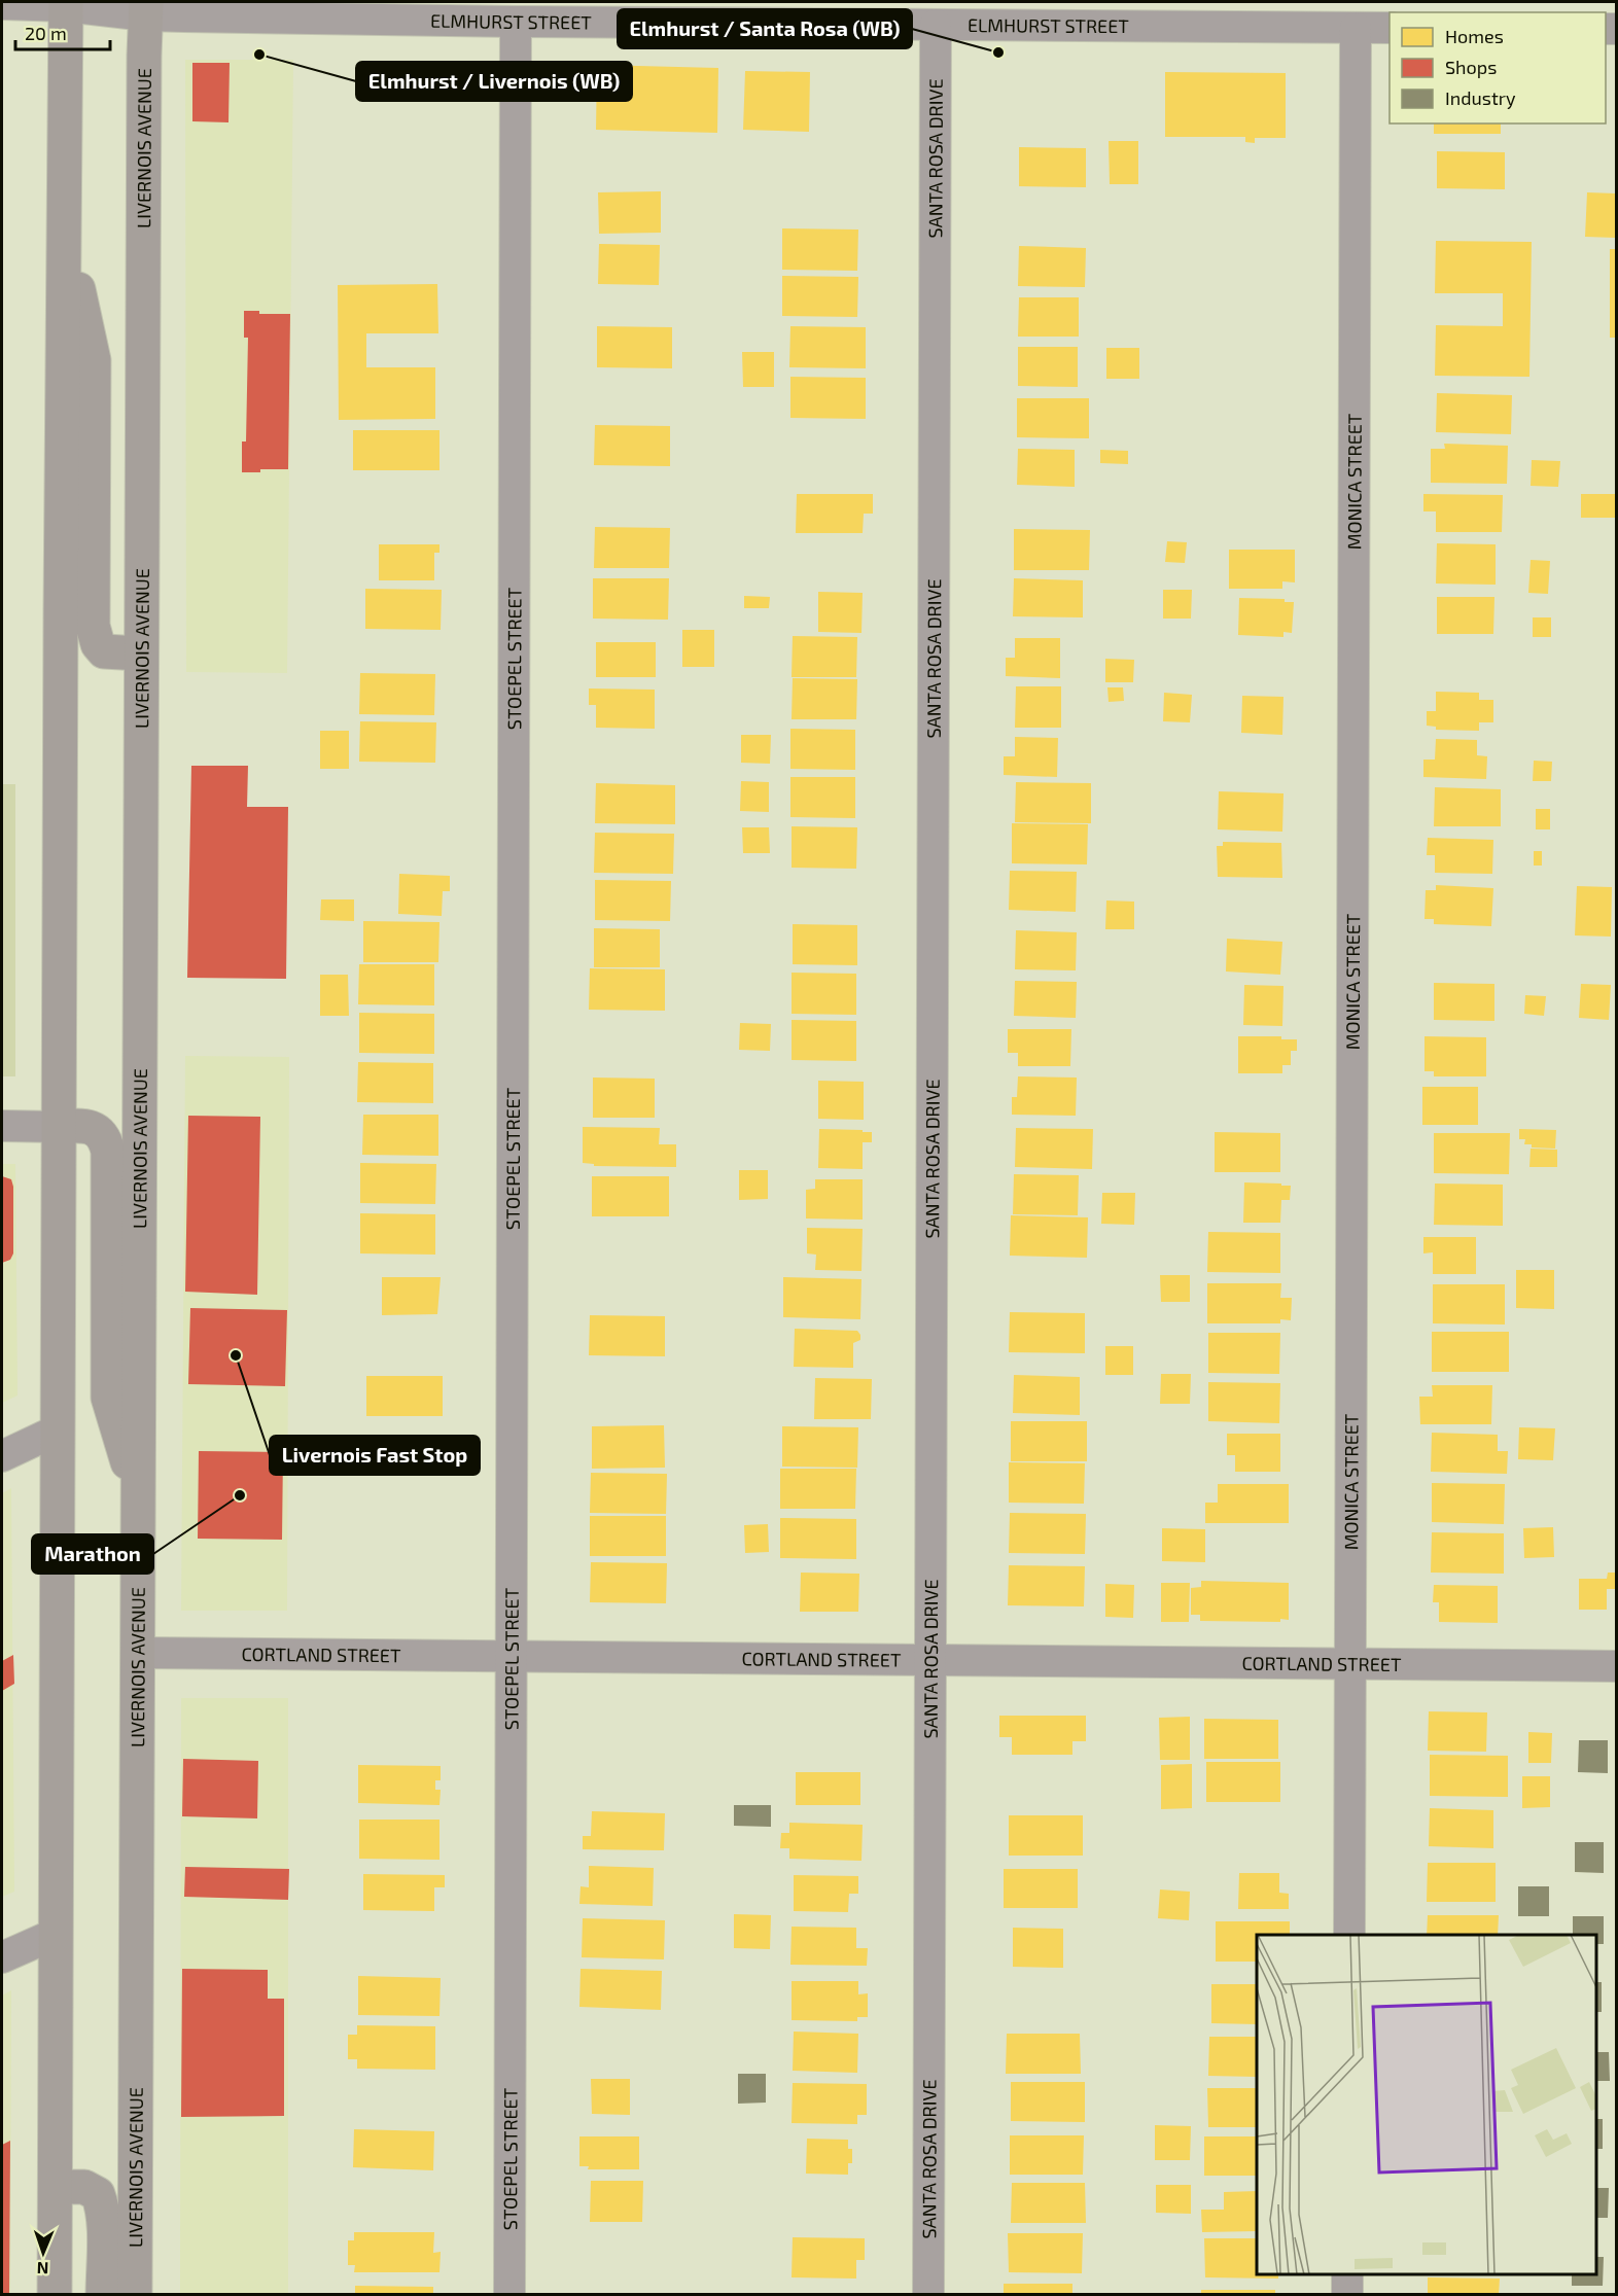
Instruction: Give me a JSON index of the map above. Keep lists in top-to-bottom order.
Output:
{
  "streets": {
    "main road": ["LIVERNOIS AVENUE"],
    "street": [
      "ELMHURST STREET",
      "SANTA ROSA DRIVE",
      "MONICA STREET",
      "STOEPEL STREET",
      "CORTLAND STREET"
    ]
  },
  "crossings": [
    ["ELMHURST STREET", "LIVERNOIS AVENUE"],
    ["ELMHURST STREET", "SANTA ROSA DRIVE"],
    ["ELMHURST STREET", "MONICA STREET"],
    ["ELMHURST STREET", "STOEPEL STREET"],
    ["LIVERNOIS AVENUE", "CORTLAND STREET"],
    ["SANTA ROSA DRIVE", "CORTLAND STREET"],
    ["MONICA STREET", "CORTLAND STREET"],
    ["STOEPEL STREET", "CORTLAND STREET"]
  ],
  "places": [
    "Elmhurst / Santa Rosa (WB)",
    "Elmhurst / Livernois (WB)",
    "Livernois Fast Stop",
    "Marathon"
  ],
  "legend": ["Homes", "Shops", "Industry"],
  "scale_bar": "20 m",
  "north": "bottom"
}
